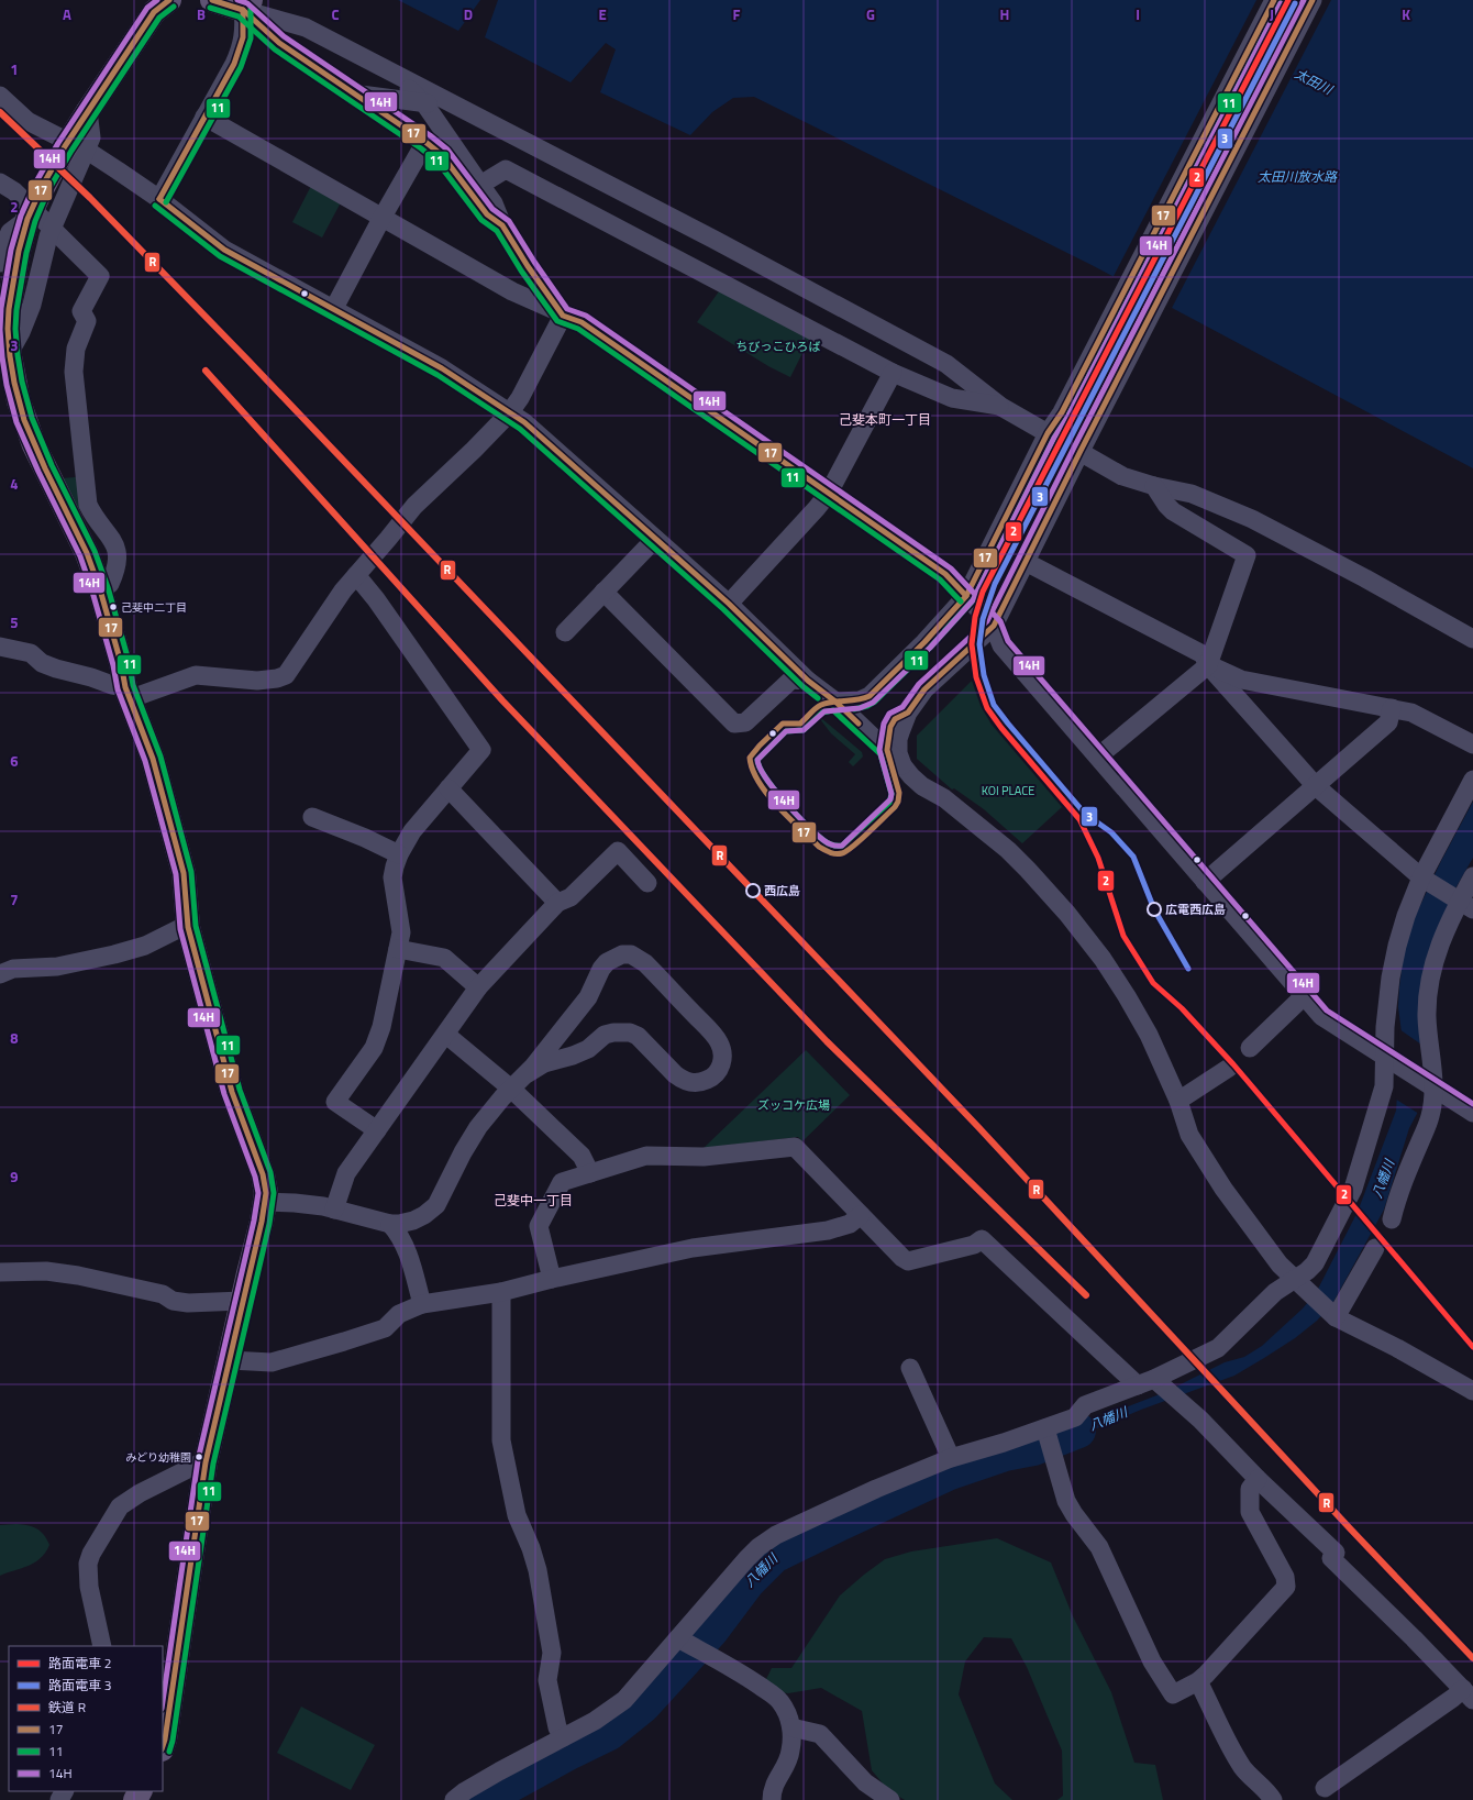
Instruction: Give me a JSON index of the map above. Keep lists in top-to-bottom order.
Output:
{
  "districts": ["己斐本町一丁目", "己斐中一丁目"],
  "water": ["太田川", "太田川放水路", "八幡川"],
  "parks": ["ちびっこひろば", "KOI PLACE", "ズッコケ広場"],
  "places": [
    "己斐中二丁目",
    "西広島",
    "広電西広島",
    "みどり幼稚園"
  ],
  "lines": [
    "tram line 2",
    "transit line 17",
    "transit line 14H",
    "tram line 3",
    "transit line 11",
    "rail line R"
  ],
  "legend": [
    "路面電車 2",
    "路面電車 3",
    "鉄道 R",
    "17",
    "11",
    "14H"
  ],
  "grid": {
    "columns": [
      "A",
      "B",
      "C",
      "D",
      "E",
      "F",
      "G",
      "H",
      "I",
      "J",
      "K"
    ],
    "rows": [
      "1",
      "2",
      "3",
      "4",
      "5",
      "6",
      "7",
      "8",
      "9"
    ]
  }
}
